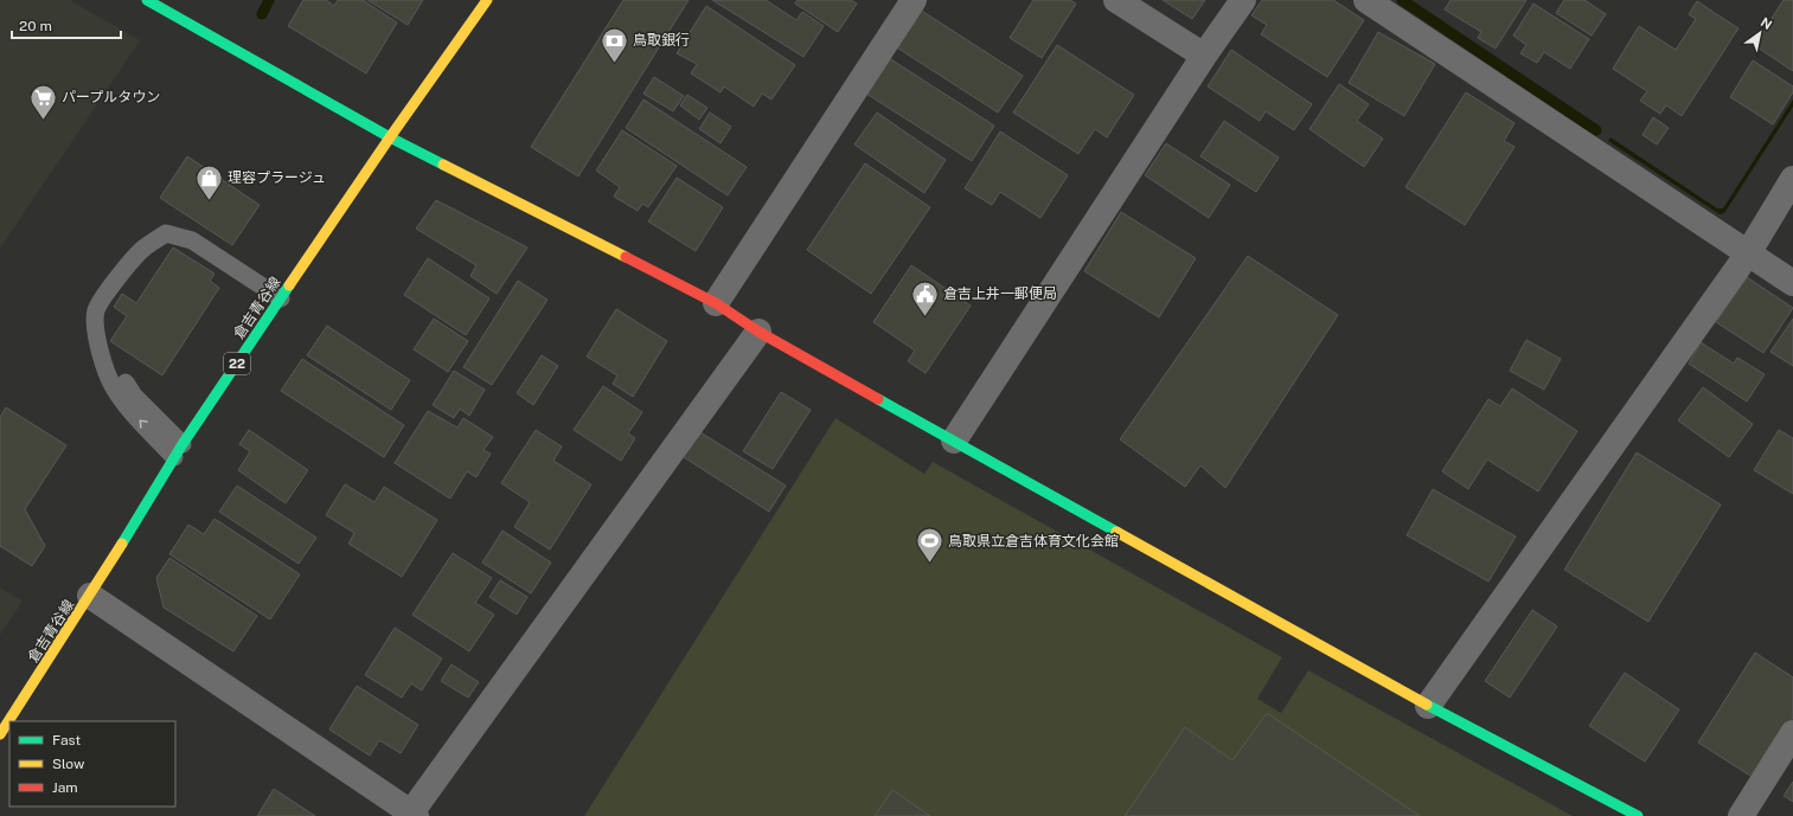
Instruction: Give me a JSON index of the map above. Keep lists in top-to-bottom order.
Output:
{
  "streets": {
    "street": ["倉吉青谷線", "22"]
  },
  "places": {
    "bank": ["鳥取銀行"],
    "supermarket": ["パープルタウン"],
    "shop": ["理容プラージュ"],
    "public building": ["倉吉上井一郵便局"],
    "sports": ["鳥取県立倉吉体育文化会館"]
  },
  "legend": ["Fast", "Slow", "Jam"],
  "scale_bar": "20 m",
  "north": "top right"
}
